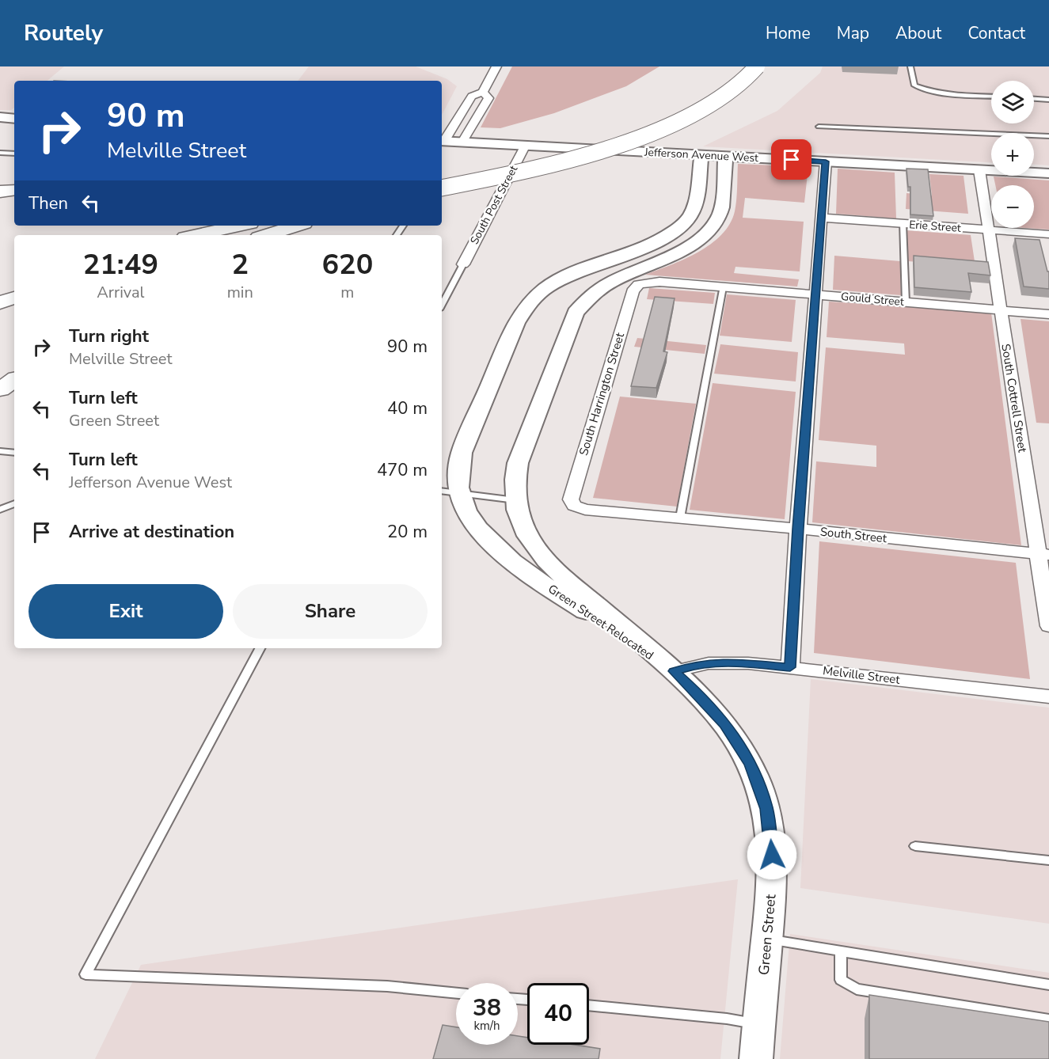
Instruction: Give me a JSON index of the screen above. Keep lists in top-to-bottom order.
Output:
{
  "streets": {
    "street": [
      "Jefferson Avenue West",
      "South Post Street",
      "Erie Street",
      "Gould Street",
      "South Harrington Street",
      "South Cottrell Street",
      "South Street",
      "Green Street Relocated",
      "Melville Street",
      "Green Street"
    ]
  },
  "crossings": [
    ["Jefferson Avenue West", "South Post Street"],
    ["Jefferson Avenue West", "South Cottrell Street"],
    ["Jefferson Avenue West", "Green Street Relocated"],
    ["Erie Street", "South Cottrell Street"],
    ["Gould Street", "South Harrington Street"],
    ["Gould Street", "South Cottrell Street"],
    ["South Harrington Street", "South Street"],
    ["South Cottrell Street", "South Street"],
    ["Green Street Relocated", "Melville Street"],
    ["Green Street Relocated", "Green Street"],
    ["Melville Street", "Green Street"]
  ],
  "page": {
    "header": "Routely",
    "nav": [
      "Home",
      "Map",
      "About",
      "Contact"
    ],
    "map_buttons": ["+", "−"],
    "turn": ["90 m", "Melville Street"],
    "then": "Then",
    "eta": [
      "21:49",
      "Arrival",
      "2",
      "min",
      "620",
      "m"
    ],
    "list": [
      {
        "name": "Turn right",
        "note": "Melville Street",
        "value": "90 m"
      },
      {
        "name": "Turn left",
        "note": "Green Street",
        "value": "40 m"
      },
      {
        "name": "Turn left",
        "note": "Jefferson Avenue West",
        "value": "470 m"
      },
      {
        "name": "Arrive at destination",
        "value": "20 m"
      }
    ],
    "buttons": ["Exit", "Share"],
    "speed": "38 km/h",
    "limit": "40"
  }
}
